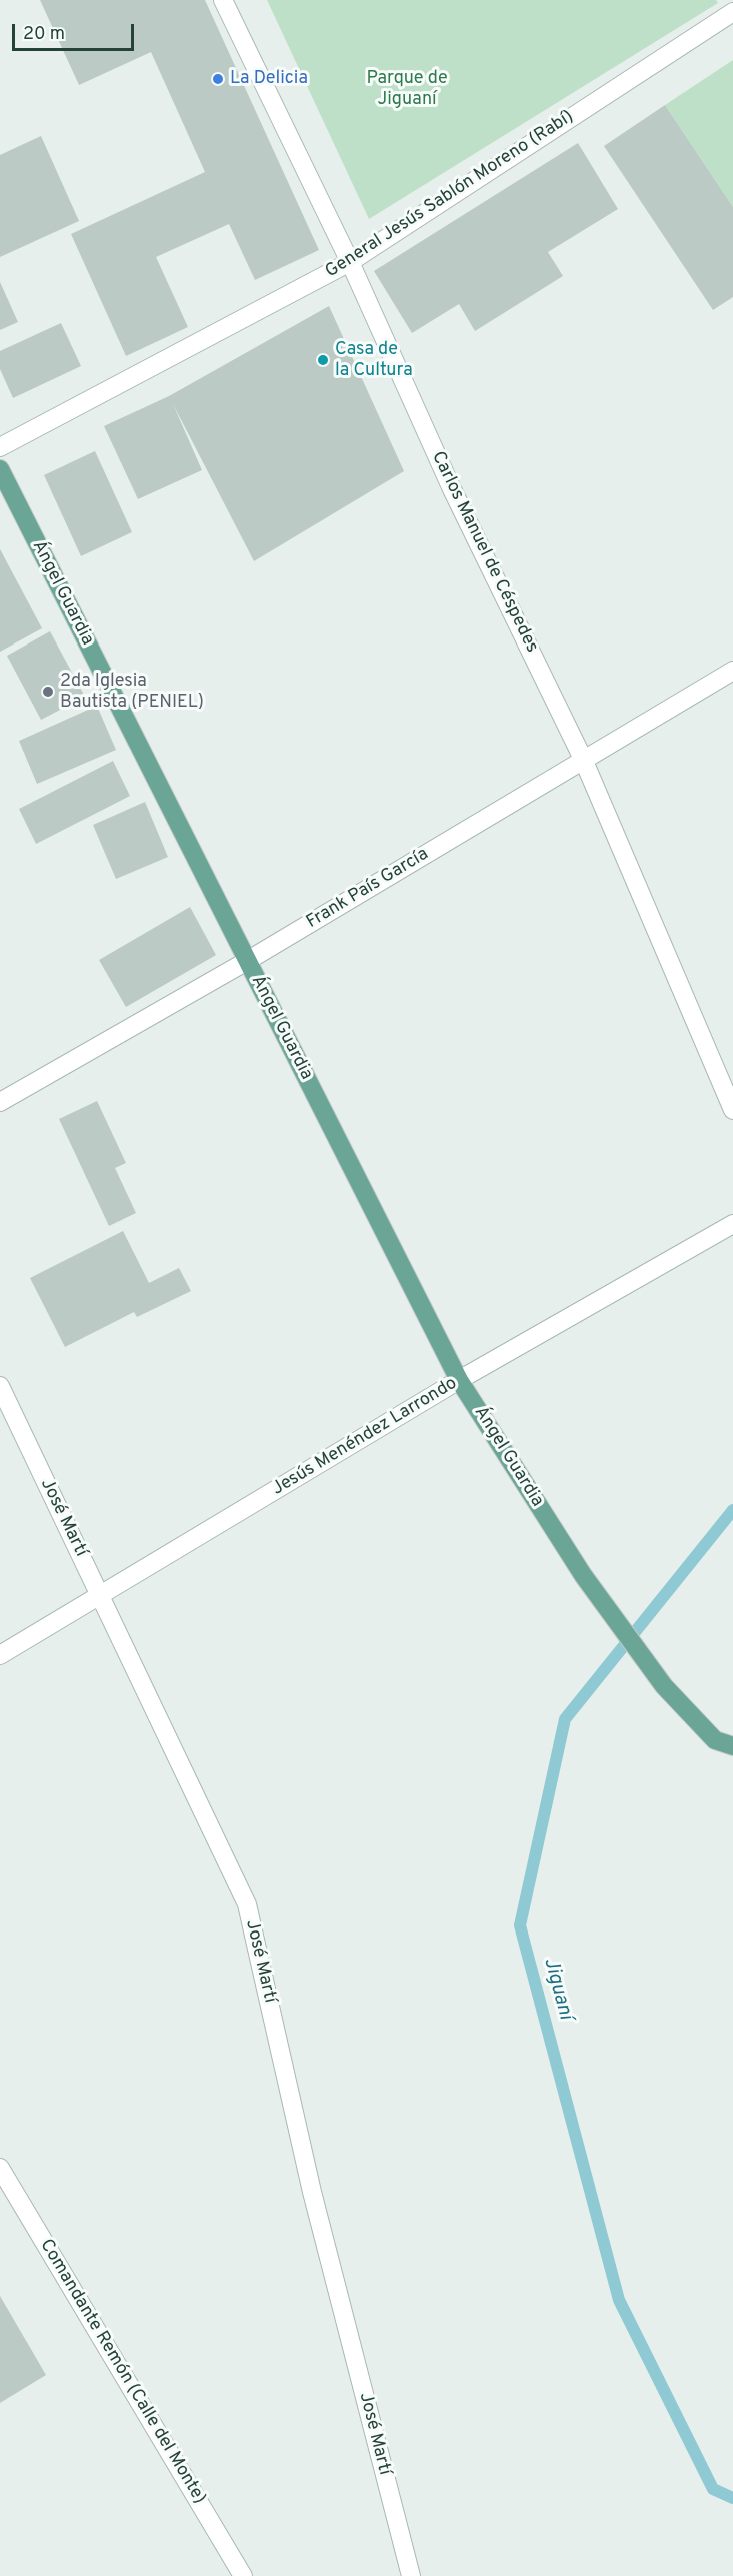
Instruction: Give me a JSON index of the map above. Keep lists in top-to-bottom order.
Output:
{
  "streets": {
    "main road": ["Ángel Guardia"],
    "street": [
      "General Jesús Sablón Moreno (Rabí)",
      "Carlos Manuel de Céspedes",
      "Frank País García",
      "Jesús Menéndez Larrondo",
      "José Martí",
      "Comandante Remón (Calle del Monte)"
    ]
  },
  "crossings": [
    ["General Jesús Sablón Moreno (Rabí)", "Carlos Manuel de Céspedes"],
    ["Carlos Manuel de Céspedes", "Frank País García"],
    ["Ángel Guardia", "Frank País García"],
    ["Ángel Guardia", "Jesús Menéndez Larrondo"],
    ["Jesús Menéndez Larrondo", "José Martí"]
  ],
  "water": ["Jiguaní"],
  "parks": ["Parque de Jiguaní"],
  "places": ["La Delicia", "Casa de la Cultura", "2da Iglesia Bautista (PENIEL)"],
  "scale_bar": "20 m"
}
